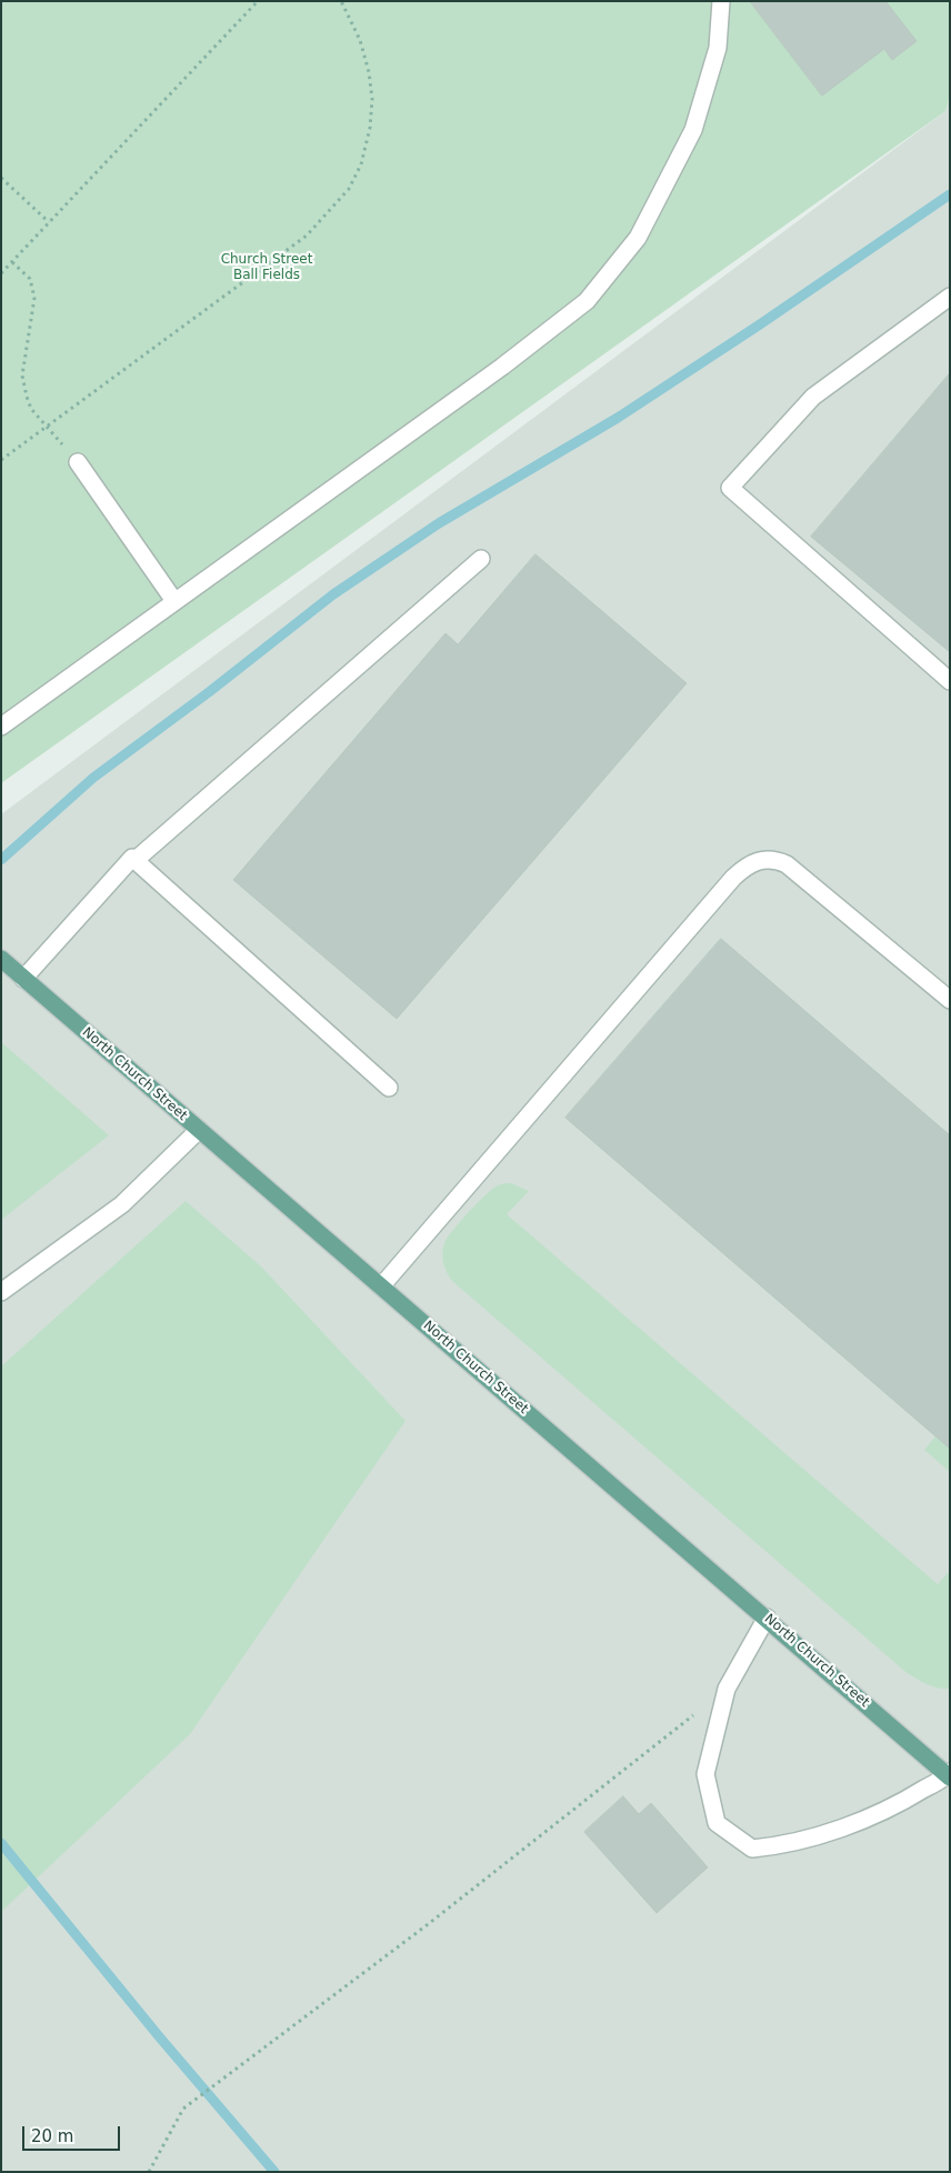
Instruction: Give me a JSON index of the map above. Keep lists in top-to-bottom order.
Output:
{
  "streets": {
    "main road": ["North Church Street"]
  },
  "parks": ["Church Street Ball Fields"],
  "scale_bar": "20 m"
}
